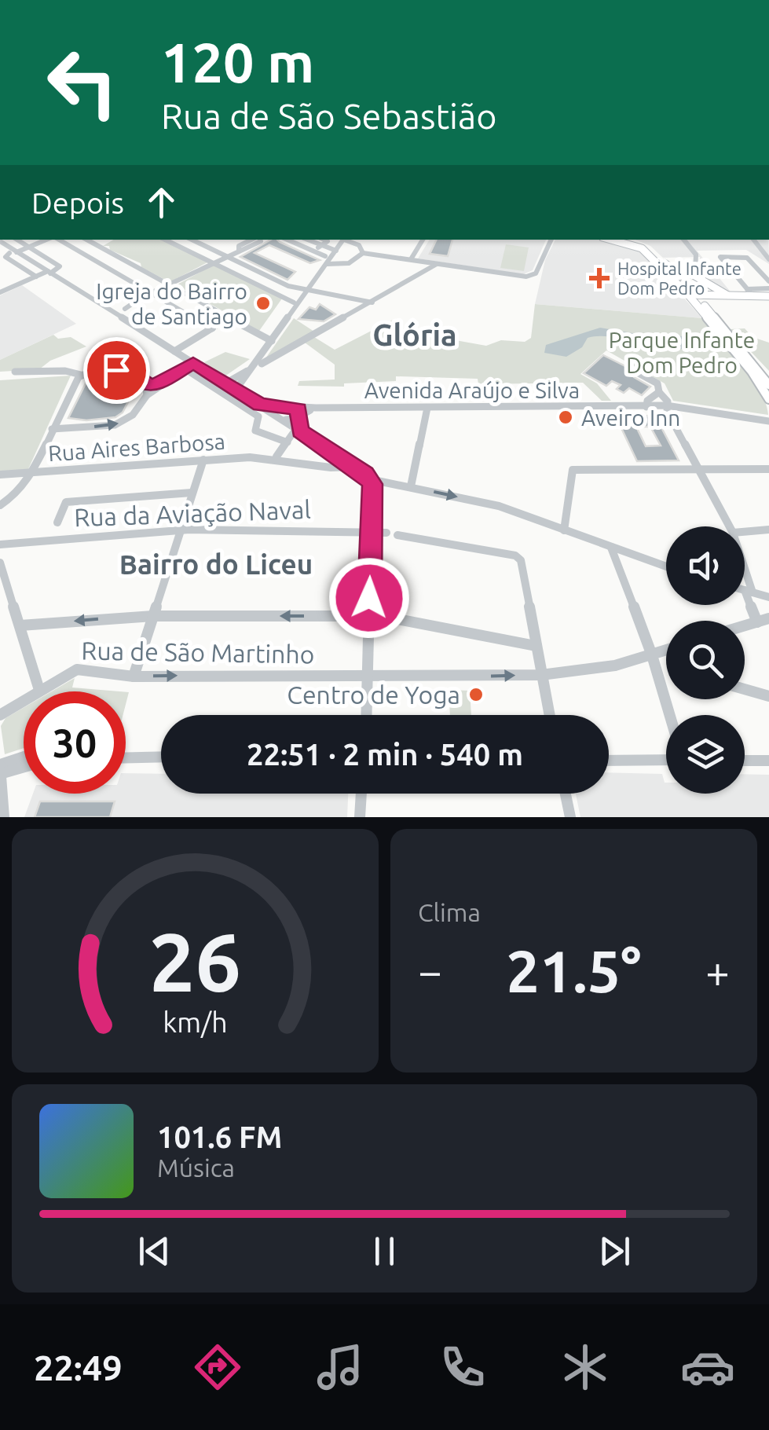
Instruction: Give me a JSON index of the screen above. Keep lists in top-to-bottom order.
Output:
{
  "streets": {
    "street": [
      "Avenida Araújo e Silva",
      "Rua Aires Barbosa",
      "Rua da Aviação Naval",
      "Rua de São Martinho"
    ]
  },
  "districts": ["Glória", "Bairro do Liceu"],
  "parks": ["Parque Infante Dom Pedro"],
  "places": {
    "health": ["Hospital Infante Dom Pedro"],
    "other": ["Igreja do Bairro de Santiago", "Aveiro Inn", "Centro de Yoga"]
  },
  "page": {
    "turn": ["120 m", "Rua de São Sebastião"],
    "then": "Depois",
    "limit": "30",
    "trip": "22:51 · 2 min · 540 m",
    "tile": "Clima",
    "heat": ["−", "21.5°", "+"],
    "song": ["101.6 FM", "Música"],
    "tabs": "22:49",
    "gauge": ["26", "km/h"]
  }
}
